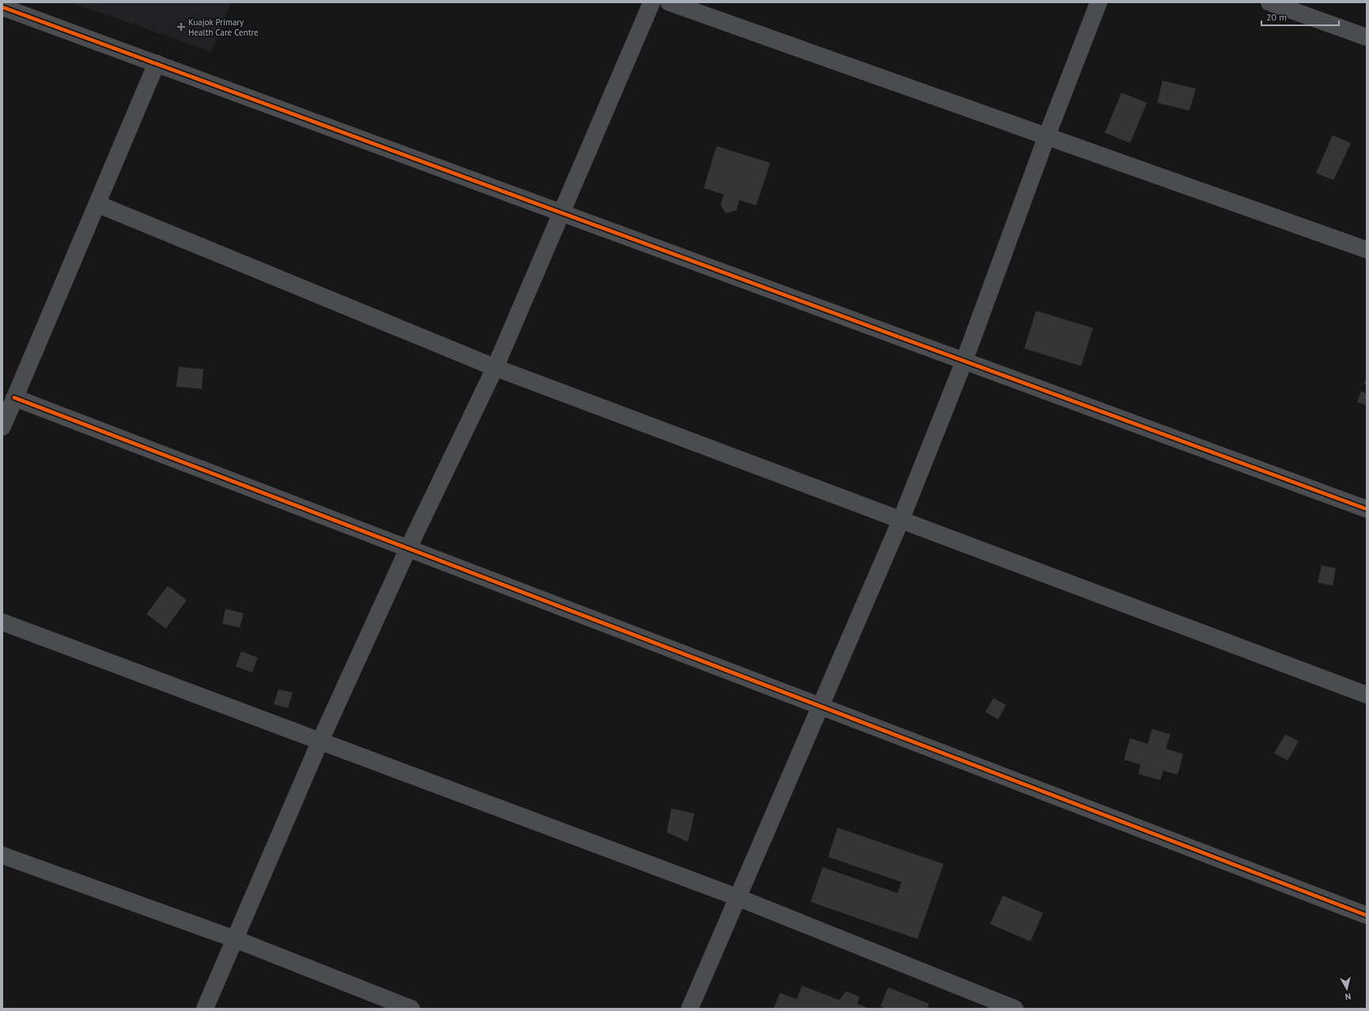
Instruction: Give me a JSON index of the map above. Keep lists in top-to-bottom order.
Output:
{
  "places": {
    "health": ["Kuajok Primary Health Care Centre"]
  },
  "scale_bar": "20 m",
  "north": "bottom"
}
